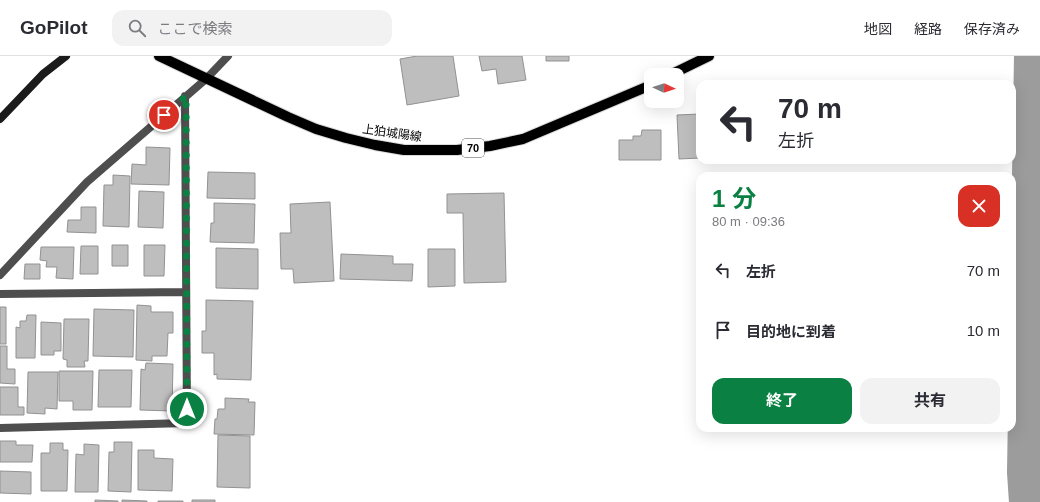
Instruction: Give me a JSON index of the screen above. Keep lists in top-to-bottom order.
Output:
{
  "streets": {
    "main road": ["上狛城陽線", "70"]
  },
  "north": "right",
  "page": {
    "header": "GoPilot",
    "search": "ここで検索",
    "nav": ["地図", "経路", "保存済み"],
    "turn": ["70 m", "左折"],
    "heading": ["1 分", "80 m · 09:36"],
    "list": [
      {
        "name": "左折",
        "value": "70 m"
      },
      {
        "name": "目的地に到着",
        "value": "10 m"
      }
    ],
    "buttons": ["終了", "共有"]
  }
}
